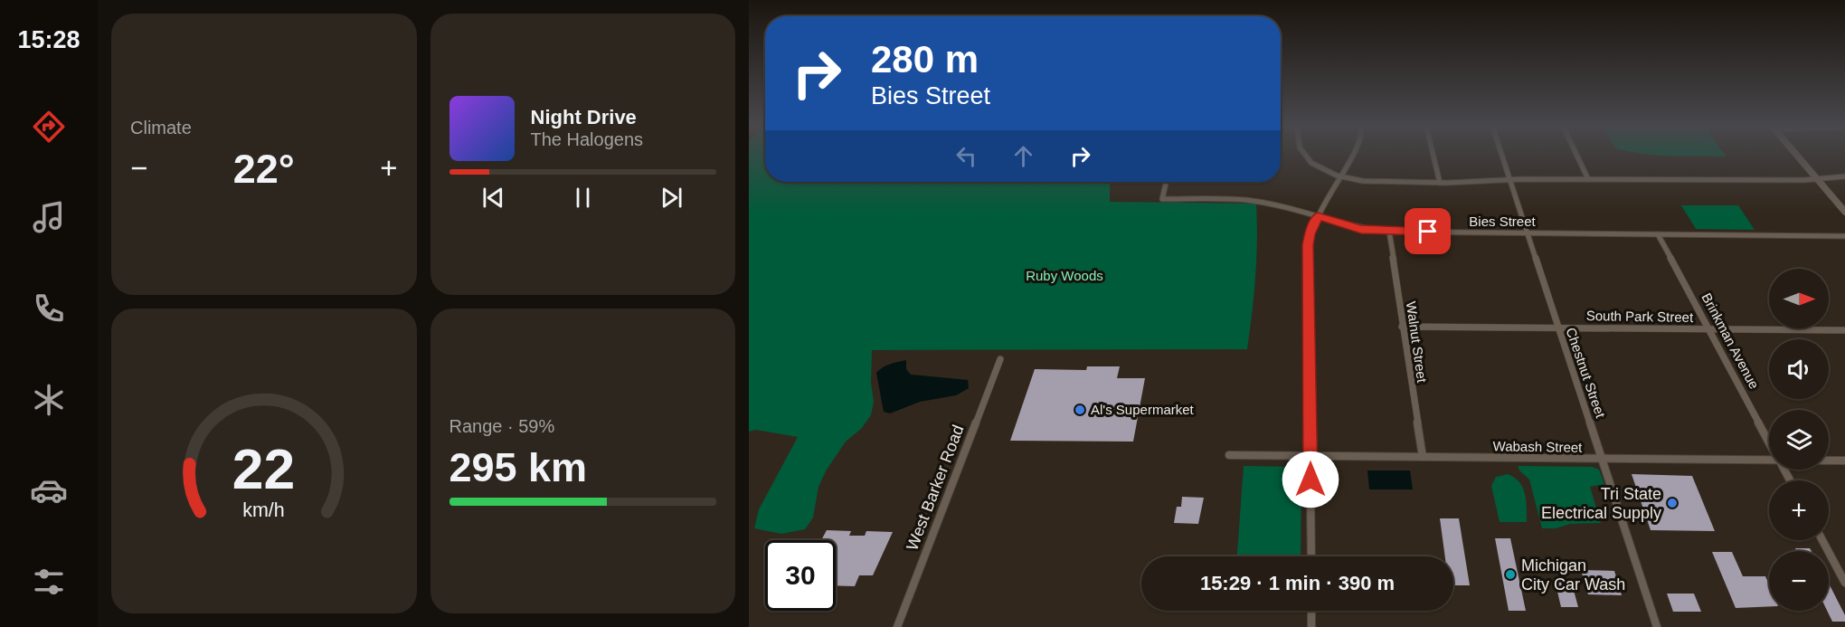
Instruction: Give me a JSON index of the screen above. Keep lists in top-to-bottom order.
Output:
{
  "streets": {
    "street": [
      "Bies Street",
      "South Park Street",
      "Brinkman Avenue",
      "Walnut Street",
      "Chestnut Street",
      "Wabash Street",
      "West Barker Road"
    ]
  },
  "crossings": [
    ["Bies Street", "Brinkman Avenue"],
    ["Bies Street", "Walnut Street"],
    ["Bies Street", "Chestnut Street"],
    ["South Park Street", "Brinkman Avenue"],
    ["South Park Street", "Walnut Street"],
    ["South Park Street", "Chestnut Street"],
    ["Walnut Street", "Wabash Street"],
    ["Chestnut Street", "Wabash Street"]
  ],
  "parks": ["Ruby Woods"],
  "places": ["Al's Supermarket", "Tri State Electrical Supply", "Michigan City Car Wash"],
  "north": "right",
  "page": {
    "tabs": "15:28",
    "tile": [
      "Climate",
      ["Range · 59%", "295 km"]
    ],
    "turn": ["280 m", "Bies Street"],
    "song": ["Night Drive", "The Halogens"],
    "heat": ["−", "22°", "+"],
    "map_buttons": ["+", "−"],
    "limit": "30",
    "trip": "15:29 · 1 min · 390 m",
    "gauge": ["22", "km/h"]
  }
}
